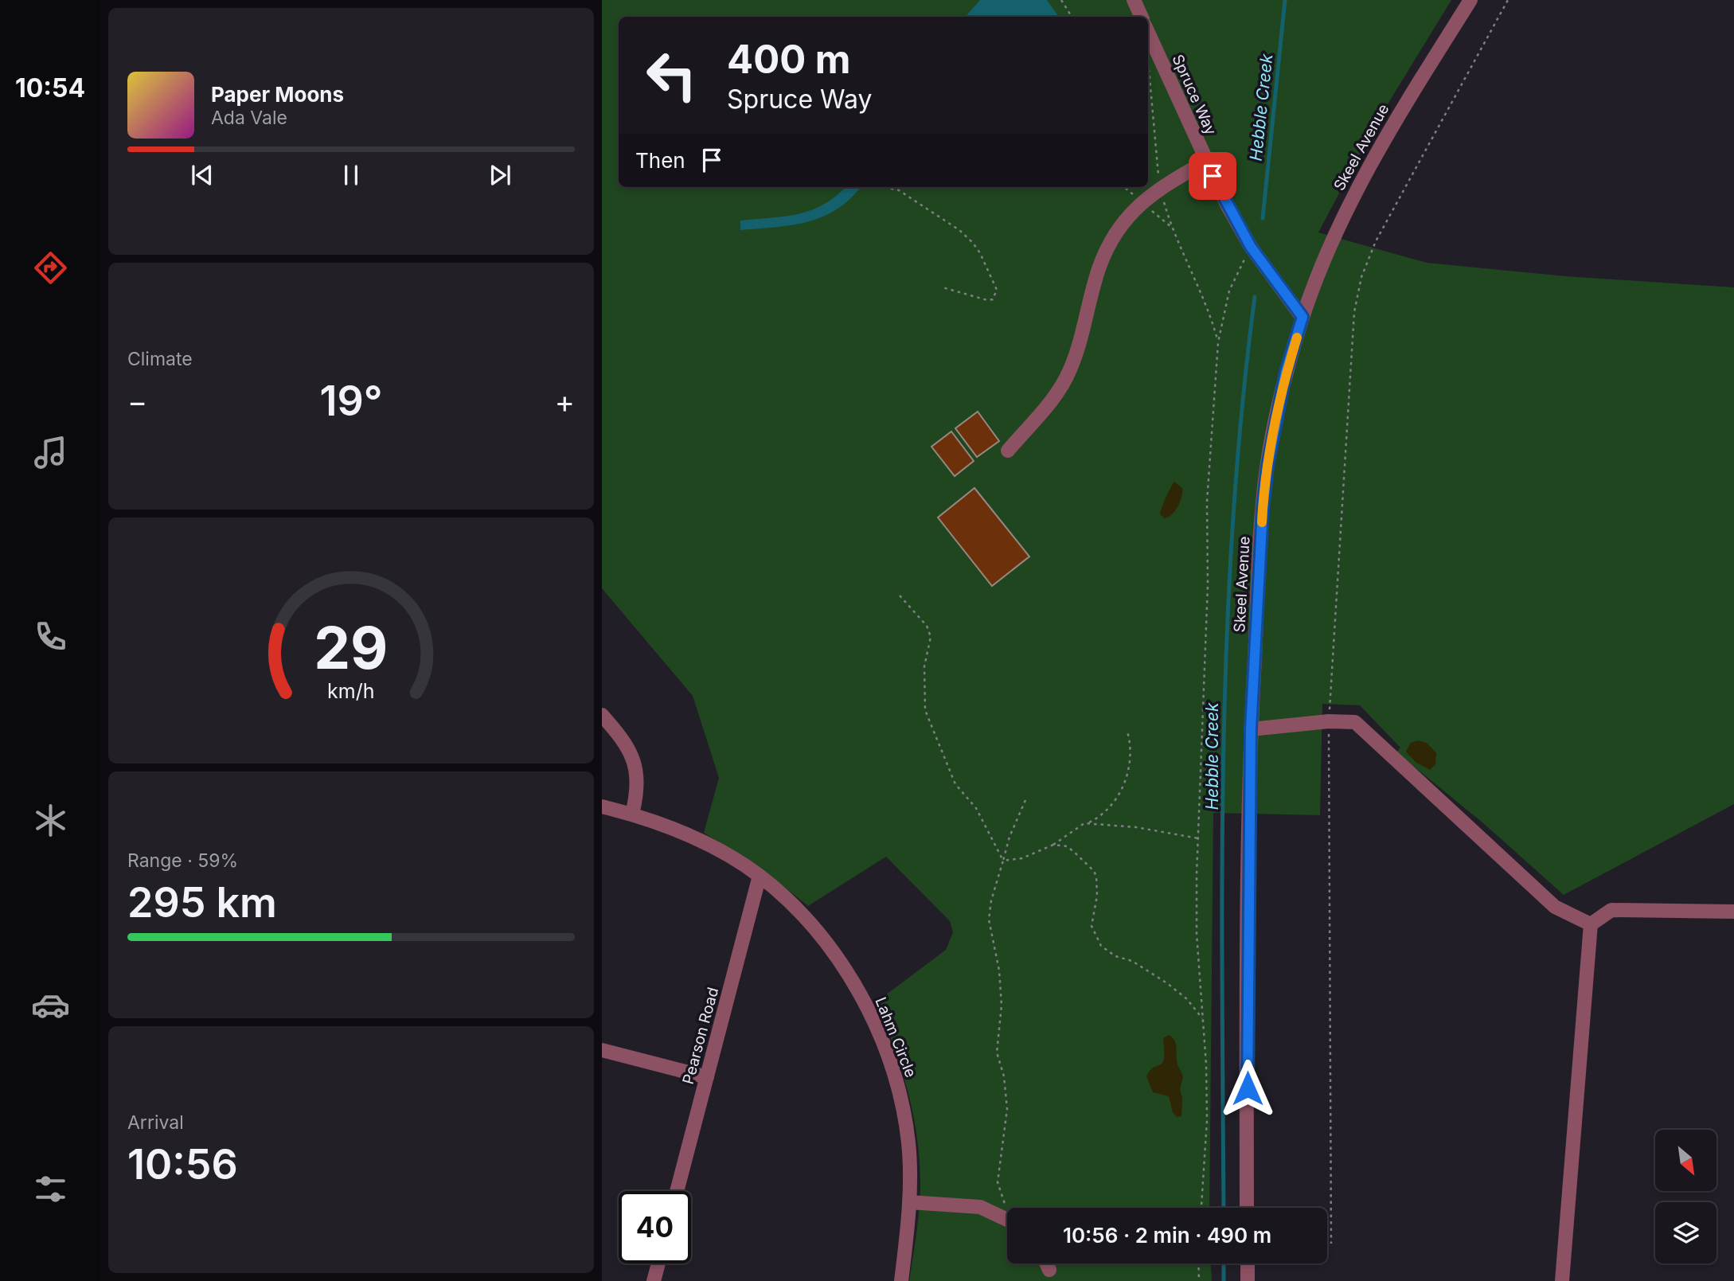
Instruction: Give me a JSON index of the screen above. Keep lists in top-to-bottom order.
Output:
{
  "streets": {
    "street": [
      "Spruce Way",
      "Skeel Avenue",
      "Pearson Road",
      "Lahm Circle"
    ]
  },
  "crossings": [
    ["Spruce Way", "Skeel Avenue"],
    ["Pearson Road", "Lahm Circle"]
  ],
  "water": ["Hebble Creek"],
  "north": "bottom right",
  "page": {
    "tabs": "10:54",
    "turn": ["400 m", "Spruce Way"],
    "song": ["Paper Moons", "Ada Vale"],
    "then": "Then",
    "tile": [
      "Climate",
      ["Range · 59%", "295 km"],
      ["Arrival", "10:56"]
    ],
    "heat": ["−", "19°", "+"],
    "limit": "40",
    "trip": "10:56 · 2 min · 490 m",
    "gauge": ["29", "km/h"]
  }
}
